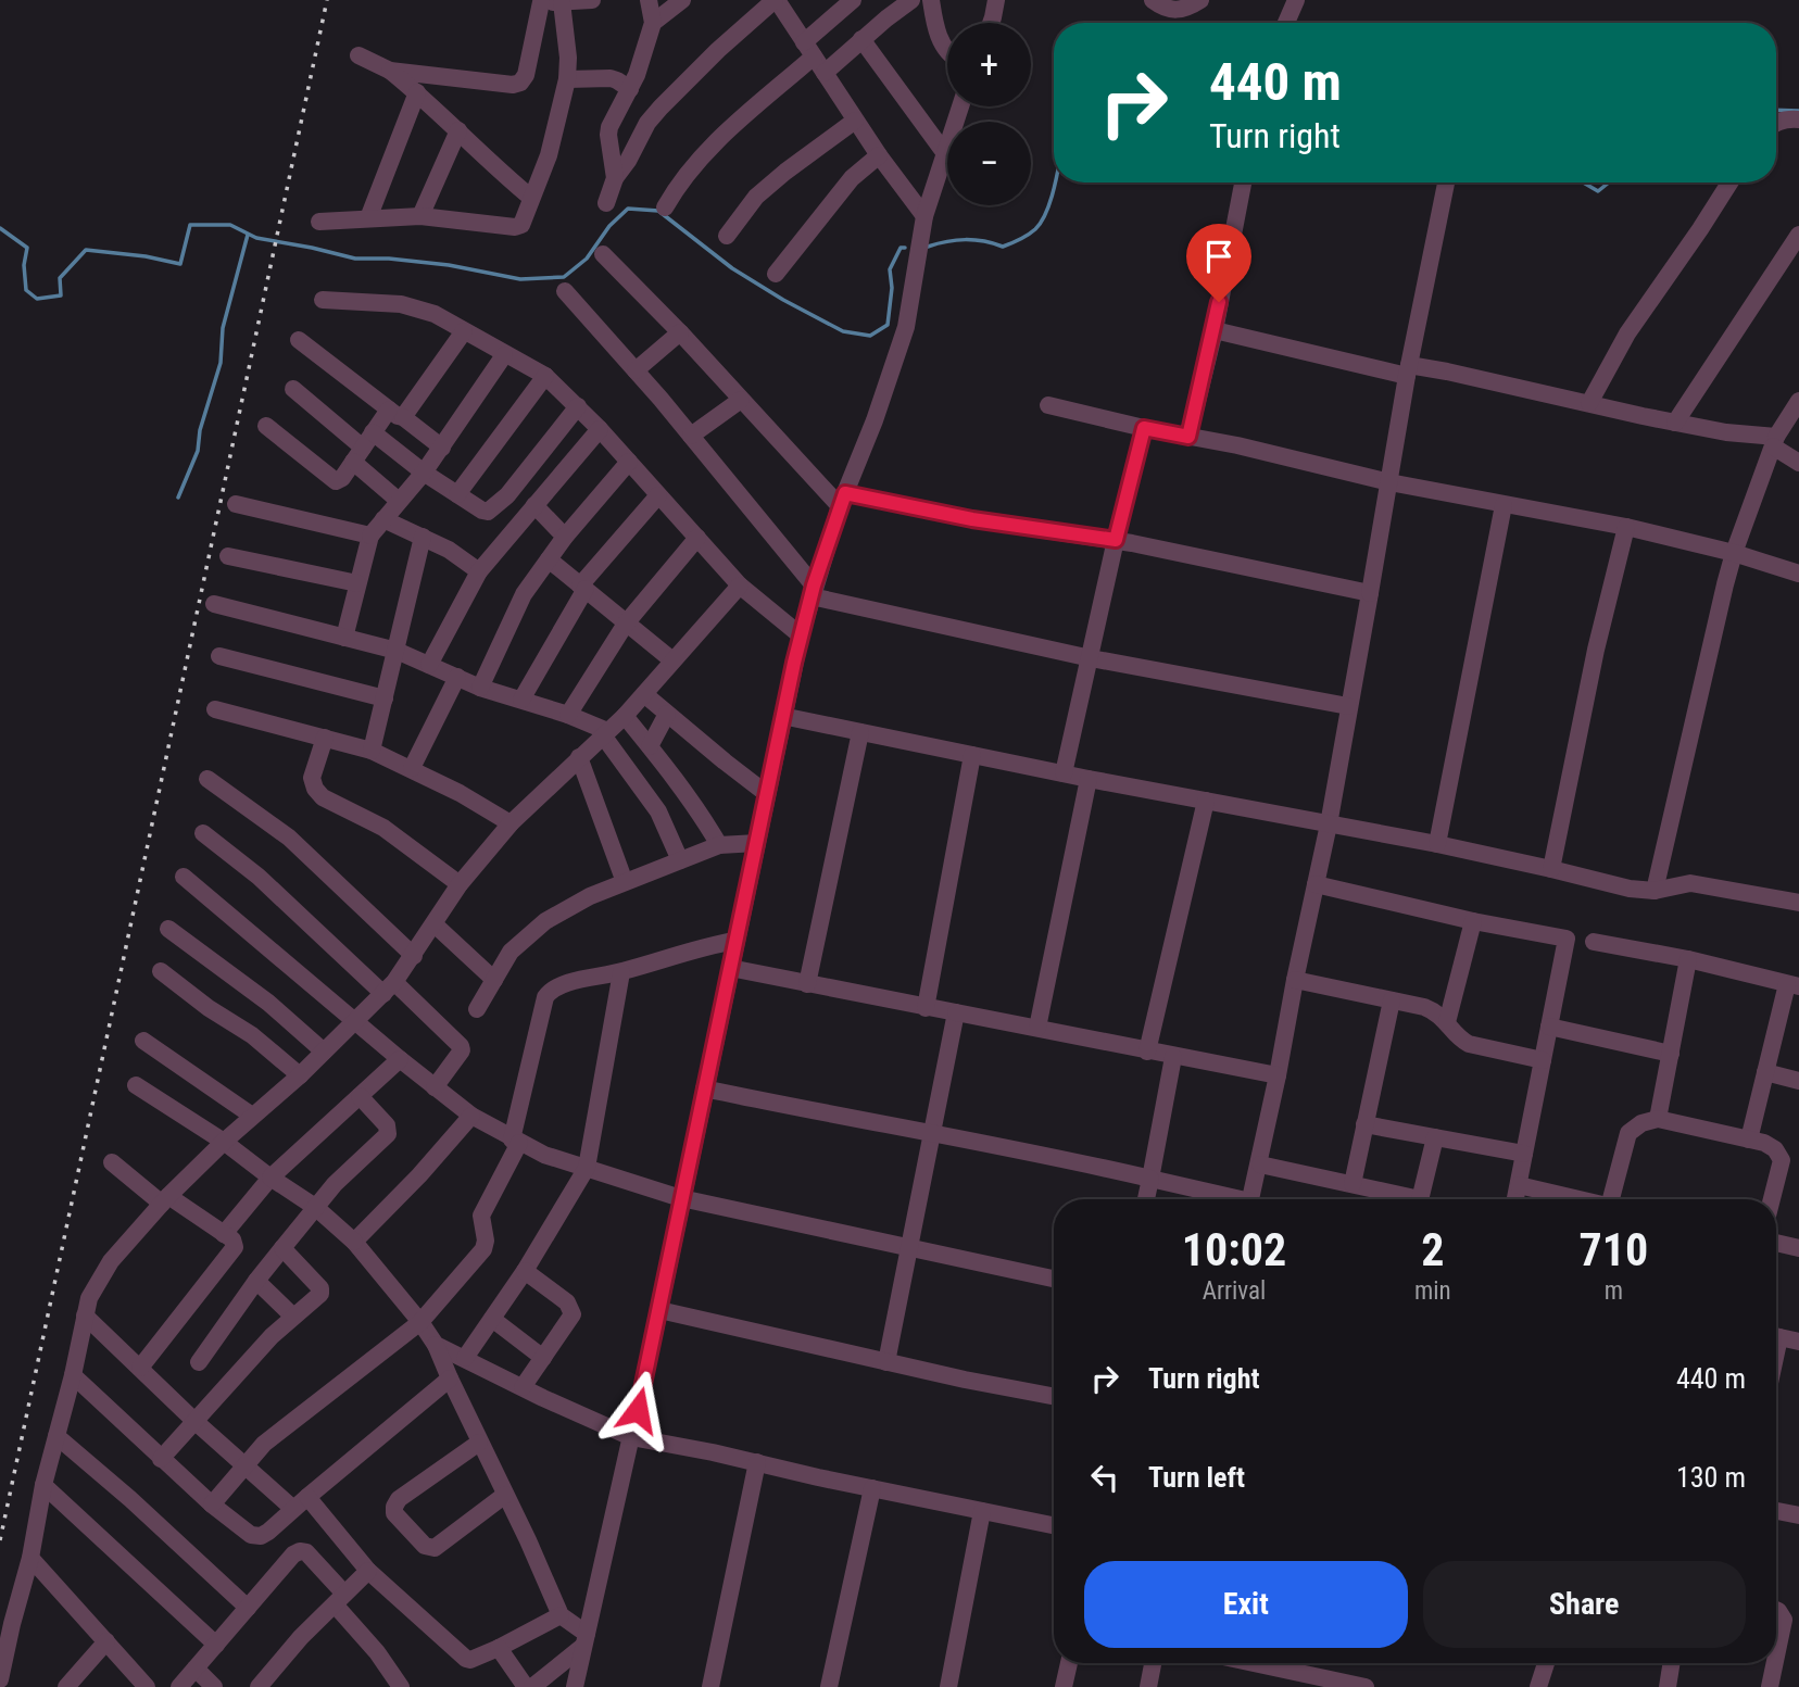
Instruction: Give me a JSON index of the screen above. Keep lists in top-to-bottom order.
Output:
{
  "page": {
    "map_buttons": ["+", "−"],
    "turn": ["440 m", "Turn right"],
    "eta": [
      "10:02",
      "Arrival",
      "2",
      "min",
      "710",
      "m"
    ],
    "list": [
      {
        "name": "Turn right",
        "value": "440 m"
      },
      {
        "name": "Turn left",
        "value": "130 m"
      }
    ],
    "buttons": ["Exit", "Share"]
  }
}
